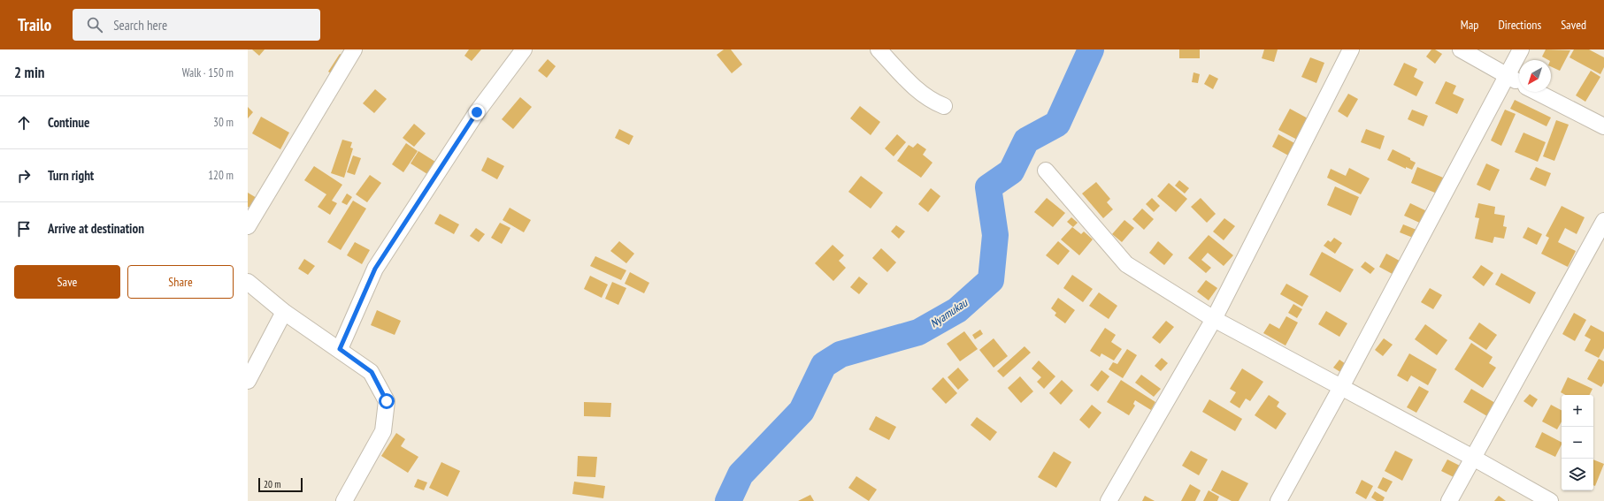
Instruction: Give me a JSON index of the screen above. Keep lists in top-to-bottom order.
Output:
{
  "water": ["Nyamukau"],
  "scale_bar": "20 m",
  "north": "bottom left",
  "page": {
    "header": "Trailo",
    "search": "Search here",
    "nav": ["Map", "Directions", "Saved"],
    "heading": ["2 min", "Walk · 150 m"],
    "list": [
      ["Continue", "30 m"],
      ["Turn right", "120 m"],
      "Arrive at destination"
    ],
    "buttons": ["Save", "Share"],
    "map_buttons": ["+", "−"],
    "scale": "20 m"
  }
}
